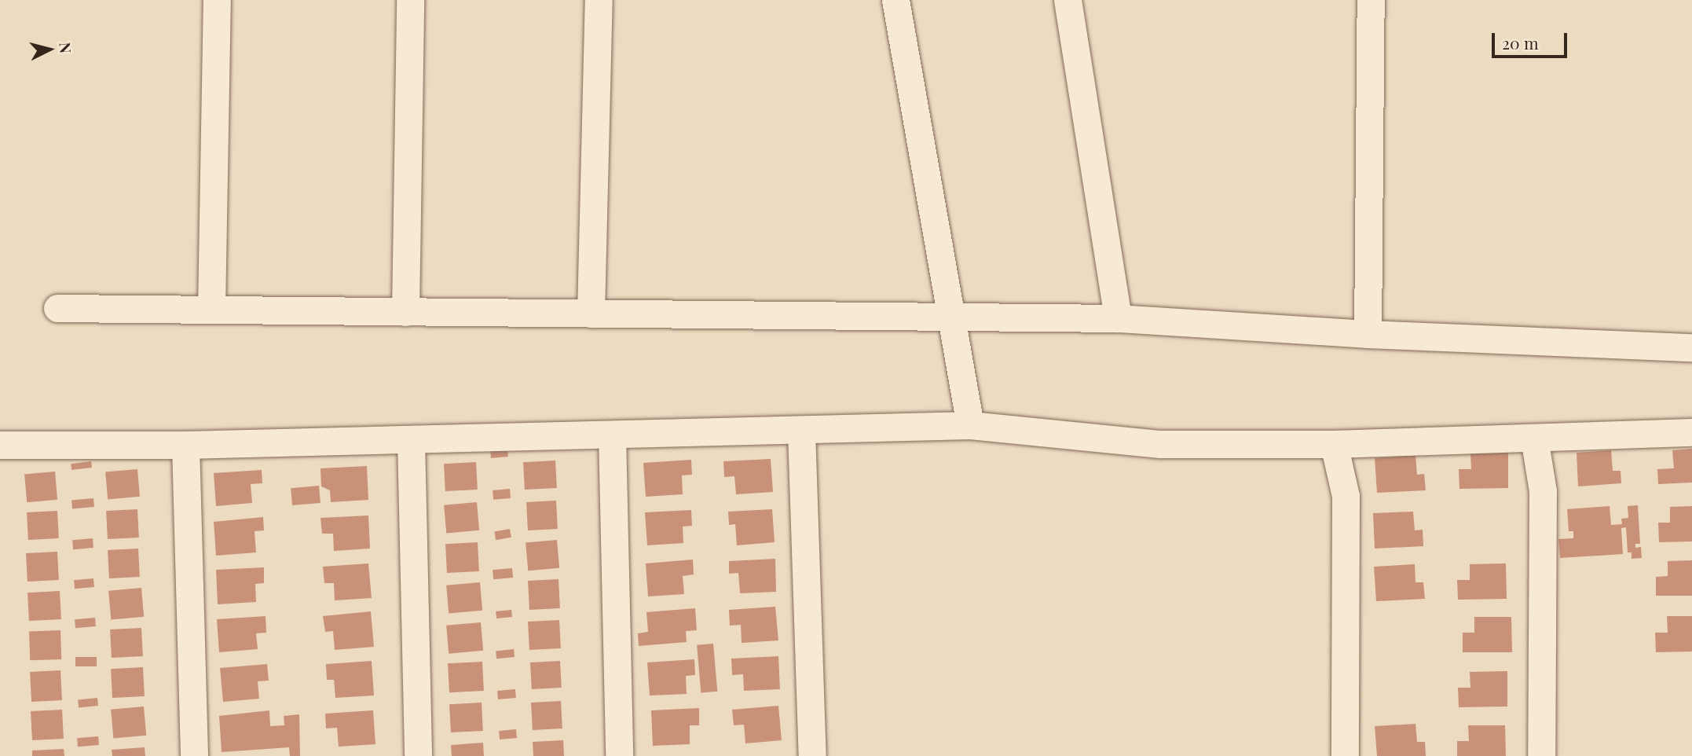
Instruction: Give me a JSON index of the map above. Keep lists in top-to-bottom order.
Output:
{
  "scale_bar": "20 m",
  "north": "right"
}
